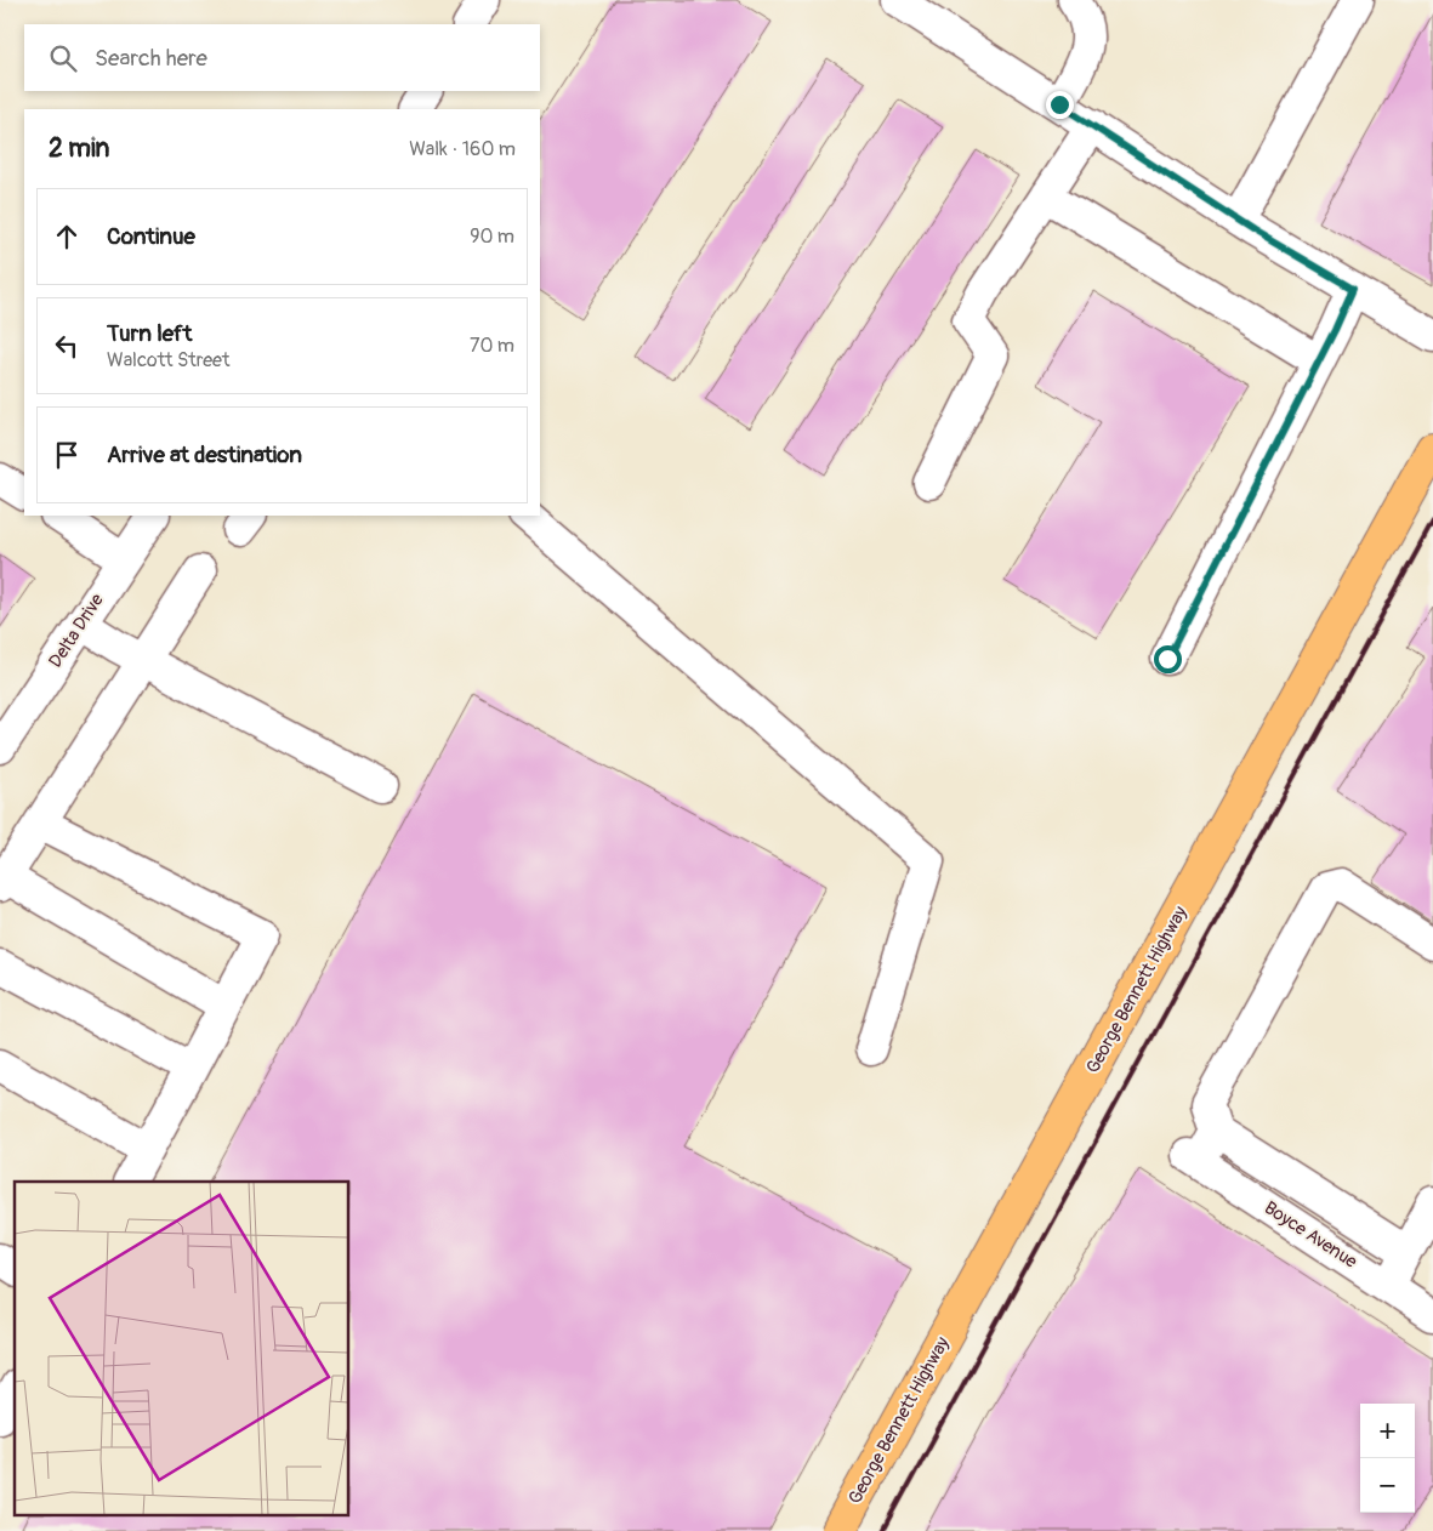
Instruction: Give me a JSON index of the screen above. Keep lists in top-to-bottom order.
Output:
{
  "streets": {
    "main road": ["George Bennett Highway"],
    "street": ["Delta Drive", "Boyce Avenue"]
  },
  "page": {
    "search": "Search here",
    "heading": ["2 min", "Walk · 160 m"],
    "list": [
      ["Continue", "90 m"],
      ["Turn left", "Walcott Street", "70 m"],
      "Arrive at destination"
    ],
    "map_buttons": ["+", "−"]
  }
}
